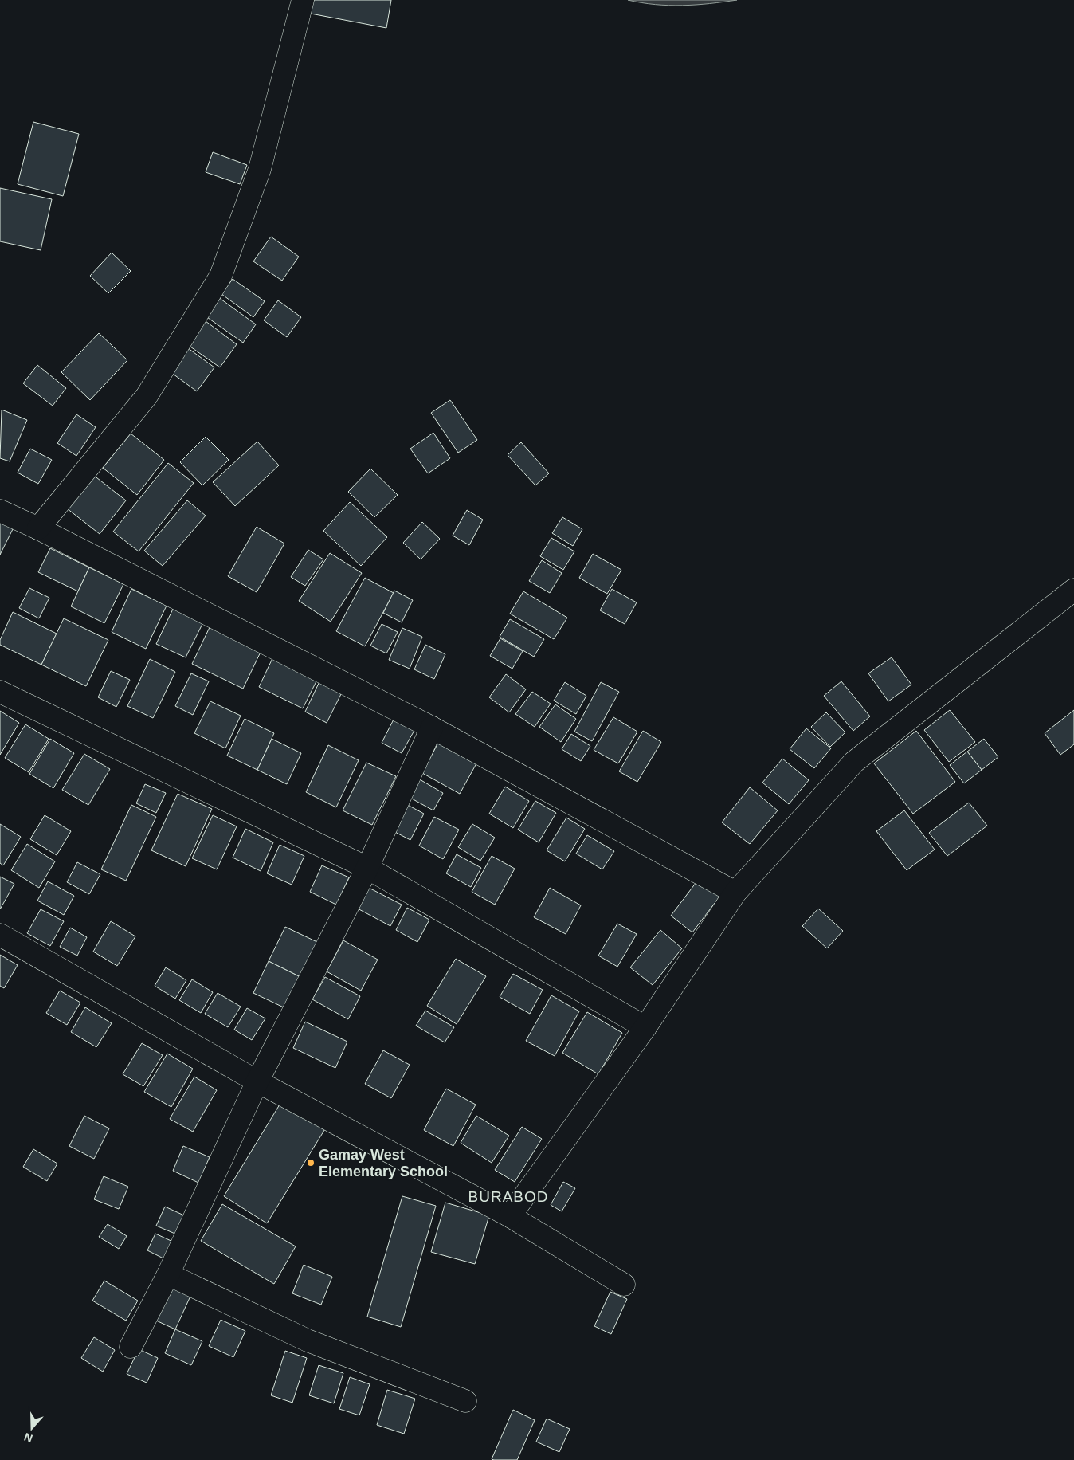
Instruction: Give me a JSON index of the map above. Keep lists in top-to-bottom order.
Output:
{
  "districts": ["BURABOD"],
  "places": ["Gamay West Elementary School"],
  "north": "bottom"
}
